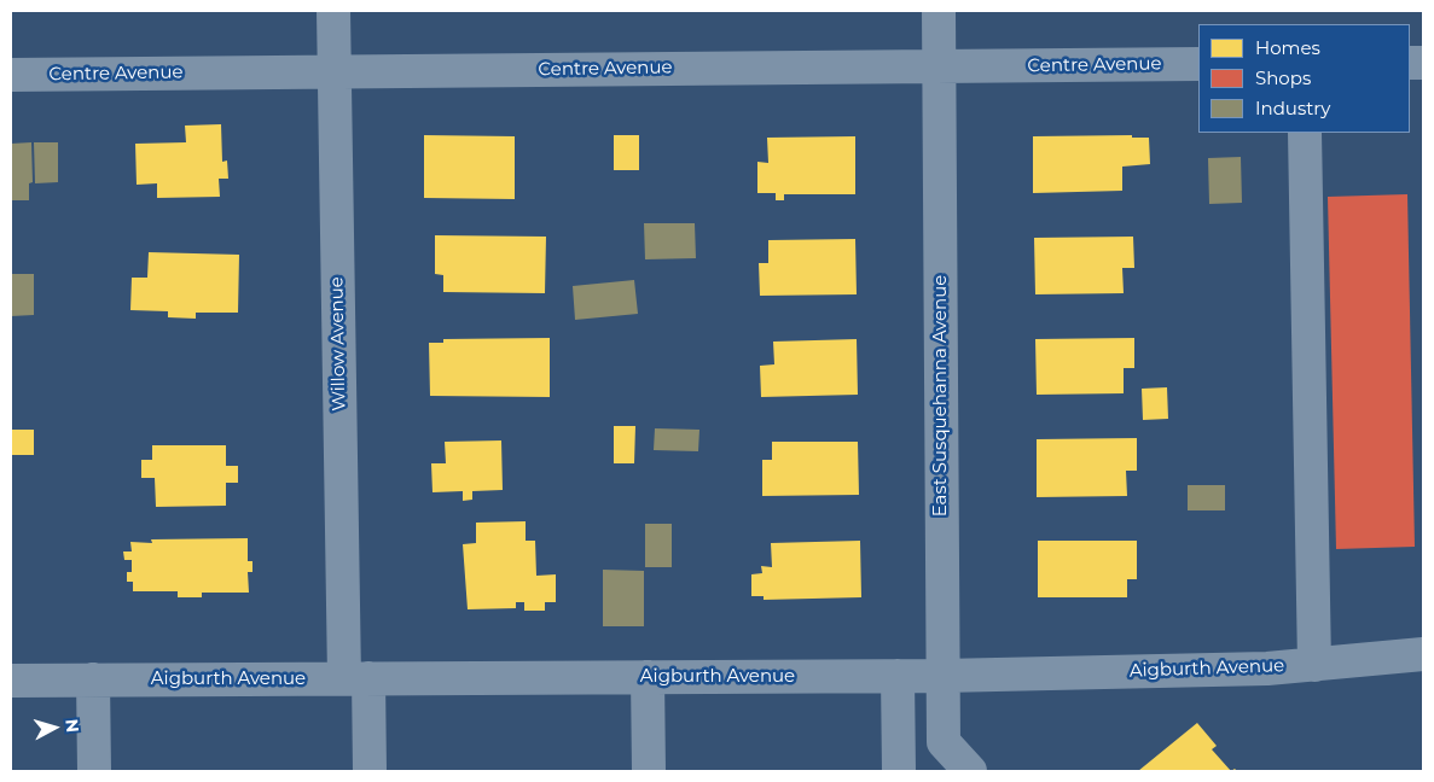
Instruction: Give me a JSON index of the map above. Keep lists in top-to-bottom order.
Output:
{
  "streets": {
    "street": [
      "Centre Avenue",
      "Willow Avenue",
      "East Susquehanna Avenue",
      "Aigburth Avenue"
    ]
  },
  "crossings": [
    ["Centre Avenue", "Willow Avenue"],
    ["Centre Avenue", "East Susquehanna Avenue"],
    ["Willow Avenue", "Aigburth Avenue"],
    ["East Susquehanna Avenue", "Aigburth Avenue"]
  ],
  "legend": ["Homes", "Shops", "Industry"],
  "north": "right"
}
